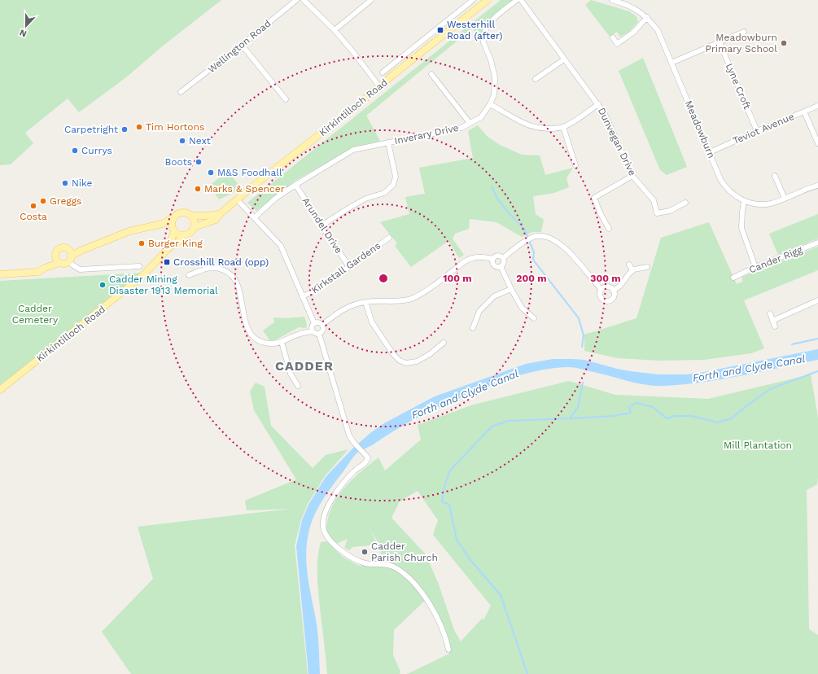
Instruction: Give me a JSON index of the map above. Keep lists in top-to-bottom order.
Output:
{
  "streets": {
    "main road": ["Kirkintilloch Road"],
    "street": [
      "Wellington Road",
      "Lyne Croft",
      "Teviot Avenue",
      "Meadowburn",
      "Inverary Drive",
      "Dunvegan Drive",
      "Arundel Drive",
      "Cander Rigg",
      "Kirkstall Gardens"
    ]
  },
  "crossings": [
    ["Lyne Croft", "Teviot Avenue"],
    ["Teviot Avenue", "Meadowburn"],
    ["Inverary Drive", "Arundel Drive"],
    ["Arundel Drive", "Kirkstall Gardens"]
  ],
  "districts": ["CADDER"],
  "water": ["Forth and Clyde Canal"],
  "parks": ["Cadder Cemetery", "Mill Plantation"],
  "places": {
    "transit": ["Westerhill Road (after)", "Crosshill Road (opp)"],
    "other": [
      "Meadowburn Primary School",
      "Tim Hortons",
      "Carpetright",
      "Next",
      "Currys",
      "Boots",
      "M&S Foodhall",
      "Nike",
      "Marks & Spencer",
      "Greggs",
      "Costa",
      "Burger King",
      "Cadder Mining Disaster 1913 Memorial",
      "Cadder Parish Church"
    ]
  },
  "north": "bottom",
  "rings": ["100 m", "200 m", "300 m"]
}
